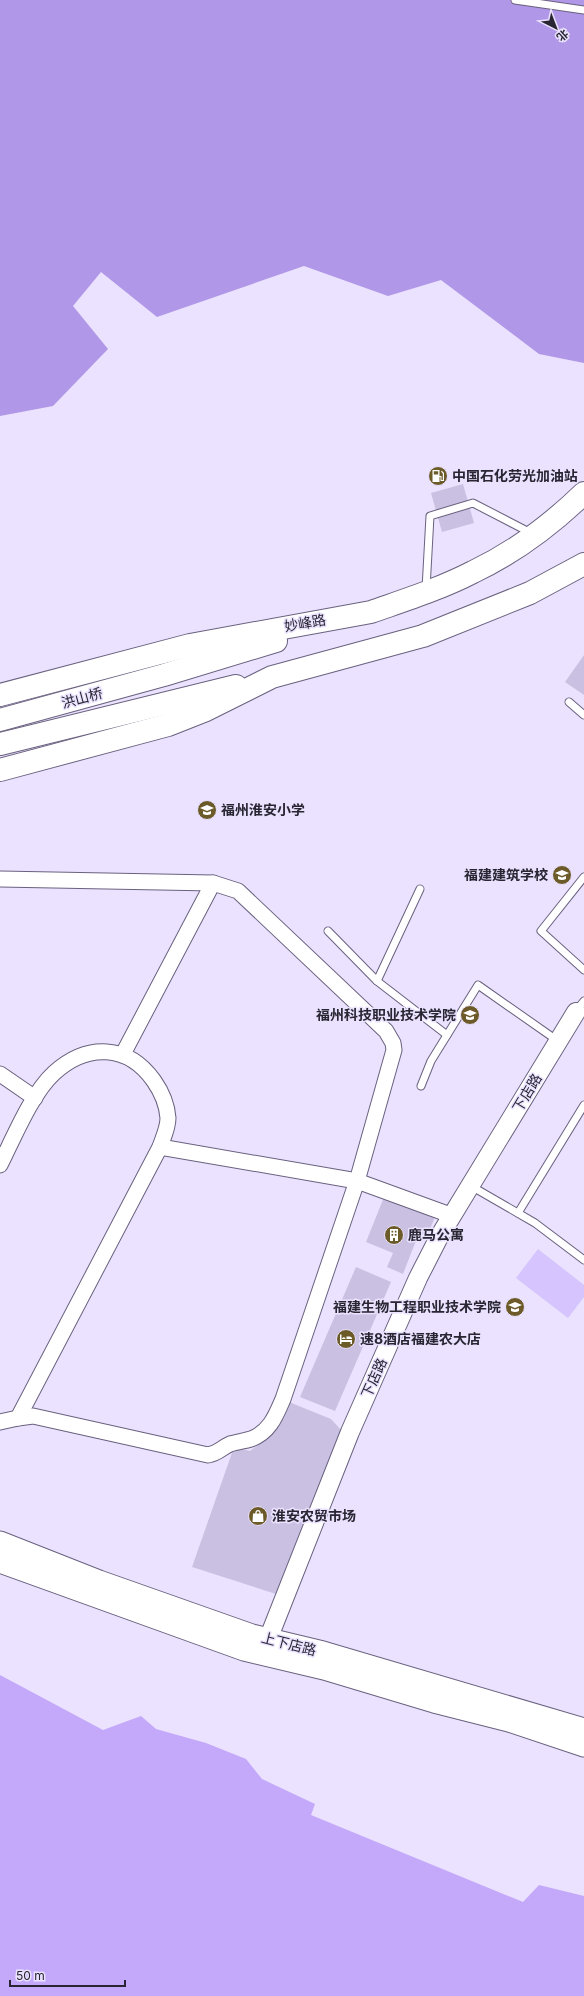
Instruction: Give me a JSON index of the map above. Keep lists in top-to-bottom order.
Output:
{
  "streets": {
    "main road": ["妙峰路", "洪山桥", "上下店路"],
    "street": ["下店路"]
  },
  "crossings": [
    ["妙峰路", "洪山桥"],
    ["下店路", "上下店路"]
  ],
  "places": {
    "fuel station": ["中国石化劳光加油站"],
    "school or university": [
      "福州淮安小学",
      "福建建筑学校",
      "福州科技职业技术学院",
      "福建生物工程职业技术学院"
    ],
    "building": ["鹿马公寓"],
    "hotel": ["速8酒店福建农大店"],
    "shop": ["淮安农贸市场"]
  },
  "scale_bar": "50 m",
  "north": "bottom right"
}
